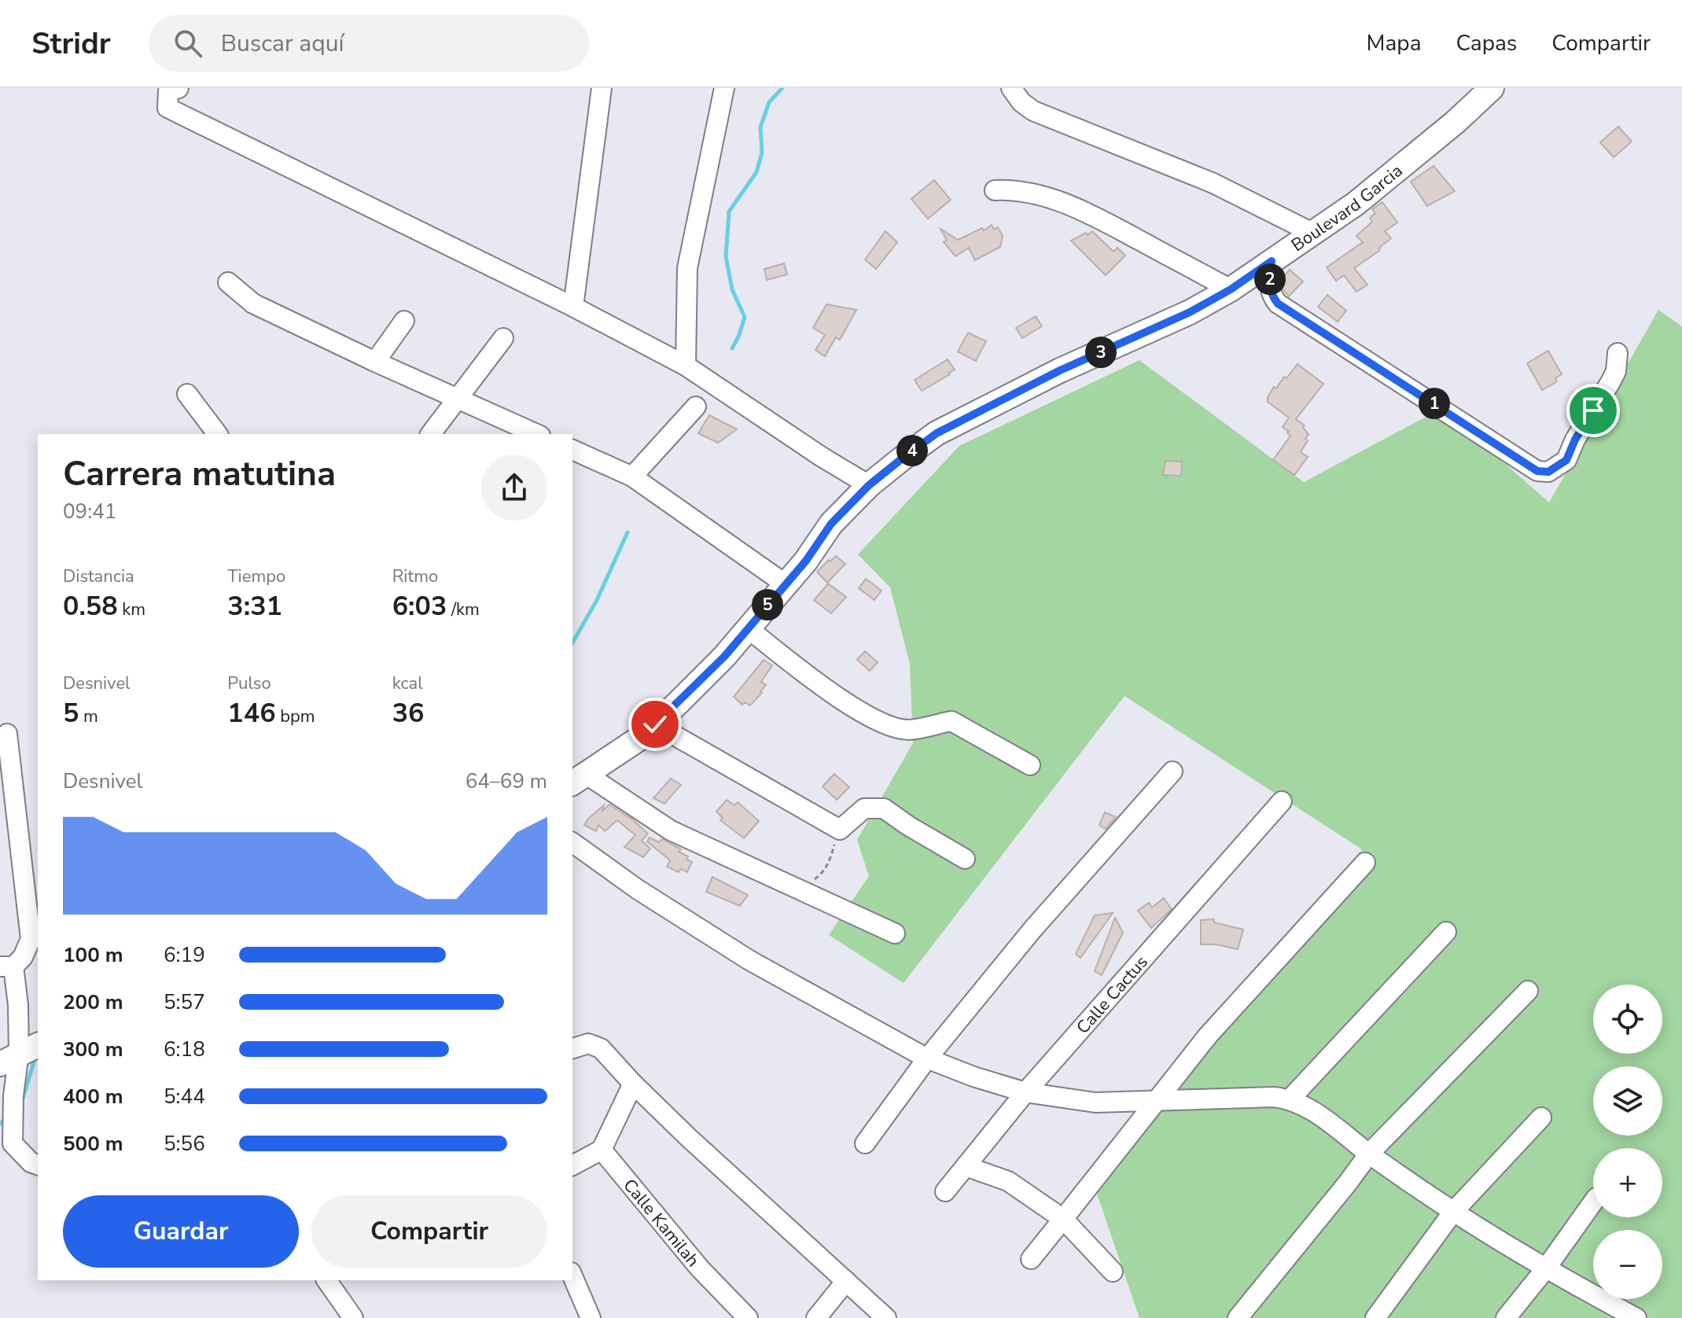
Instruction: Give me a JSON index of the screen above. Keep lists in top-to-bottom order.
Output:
{
  "streets": {
    "main road": ["Boulevard Garcia"],
    "street": ["Calle Cactus", "Calle Kamilah"]
  },
  "page": {
    "header": "Stridr",
    "search": "Buscar aquí",
    "nav": ["Mapa", "Capas", "Compartir"],
    "pins": [
      "2",
      "3",
      "1",
      "4",
      "5"
    ],
    "heading": ["Carrera matutina", "09:41"],
    "stats": [
      ["Distancia", "0.58 km"],
      ["Tiempo", "3:31"],
      ["Ritmo", "6:03 /km"],
      ["Desnivel", "5 m"],
      ["Pulso", "146 bpm"],
      ["kcal", "36"]
    ],
    "chart": ["Desnivel", "64–69 m"],
    "list": [
      {
        "name": "100 m",
        "note": "6:19"
      },
      {
        "name": "200 m",
        "note": "5:57"
      },
      {
        "name": "300 m",
        "note": "6:18"
      },
      {
        "name": "400 m",
        "note": "5:44"
      },
      {
        "name": "500 m",
        "note": "5:56"
      }
    ],
    "map_buttons": ["+", "−"],
    "buttons": ["Guardar", "Compartir"]
  }
}
